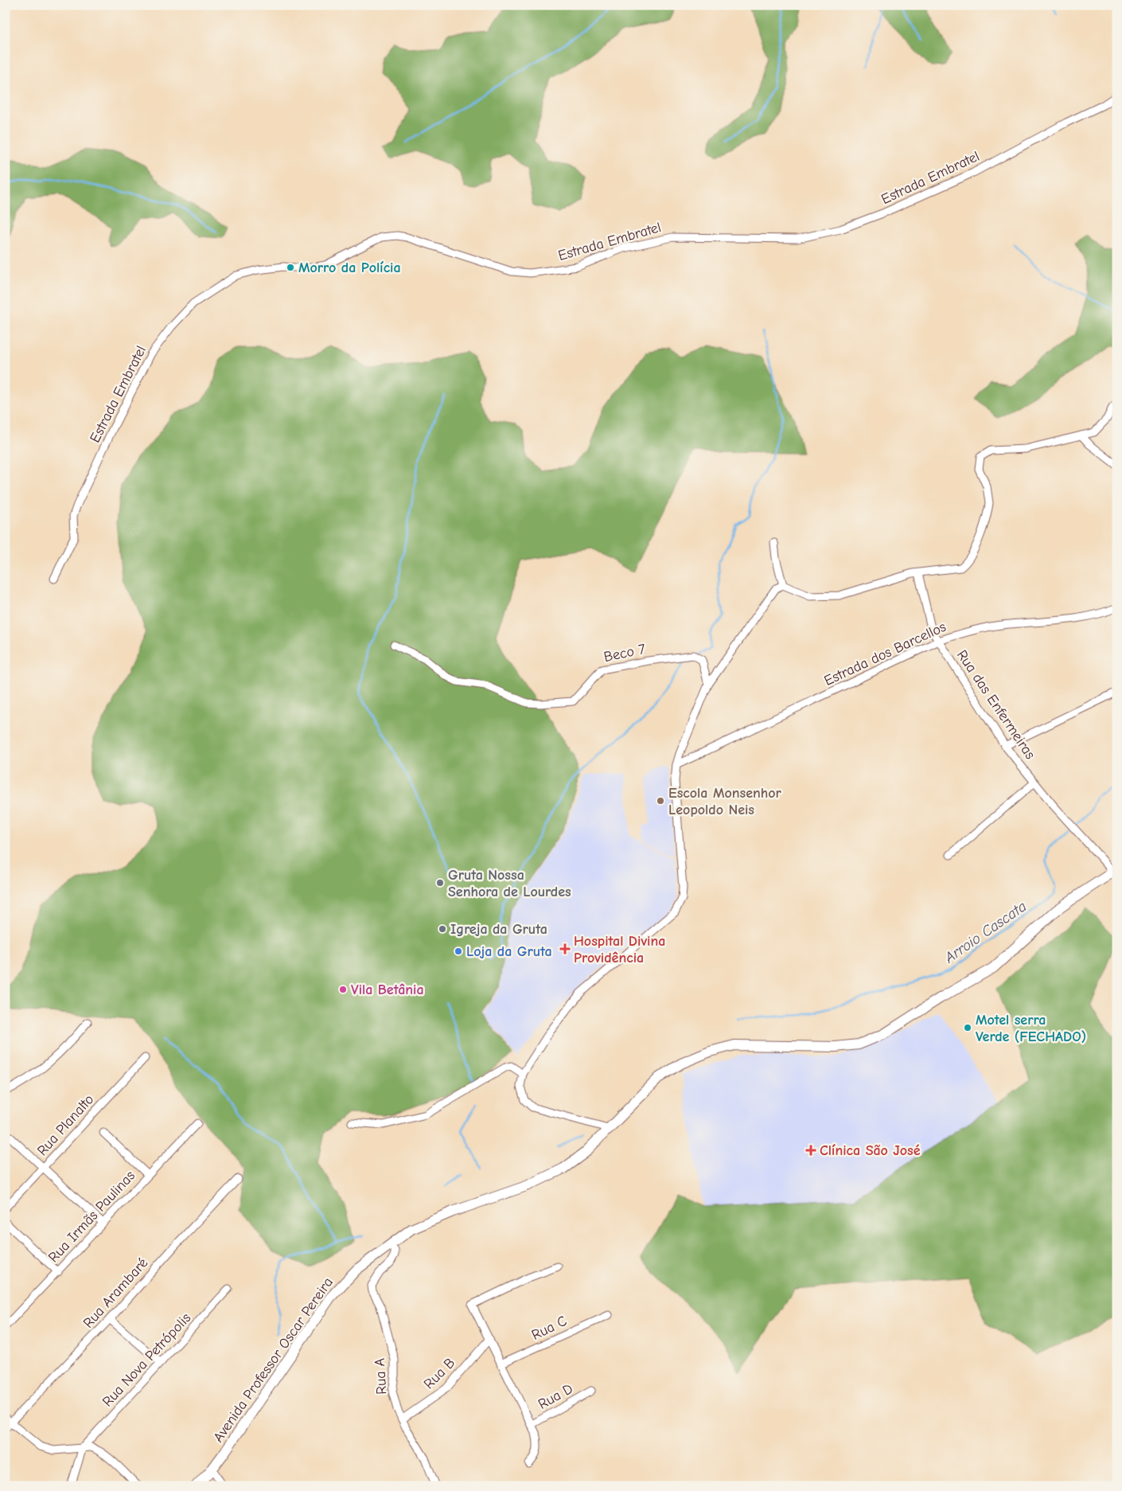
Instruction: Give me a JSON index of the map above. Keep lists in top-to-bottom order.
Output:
{
  "streets": {
    "main road": ["Avenida Professor Oscar Pereira"],
    "street": [
      "Estrada Embratel",
      "Beco 7",
      "Estrada dos Barcellos",
      "Rua das Enfermeiras",
      "Rua Planalto",
      "Rua Irmãs Paulinas",
      "Rua Arambaré",
      "Rua C",
      "Rua Nova Petrópolis",
      "Rua B",
      "Rua A",
      "Rua D"
    ]
  },
  "crossings": [
    ["Estrada dos Barcellos", "Rua das Enfermeiras"],
    ["Rua das Enfermeiras", "Avenida Professor Oscar Pereira"],
    ["Avenida Professor Oscar Pereira", "Rua A"],
    ["Rua B", "Rua A"]
  ],
  "water": ["Arroio Cascata"],
  "places": {
    "other": [
      "Morro da Polícia",
      "Escola Monsenhor Leopoldo Neis",
      "Gruta Nossa Senhora de Lourdes",
      "Igreja da Gruta",
      "Loja da Gruta",
      "Vila Betânia",
      "Motel serra Verde (FECHADO)"
    ],
    "health": ["Hospital Divina Providência", "Clínica São José"]
  }
}
